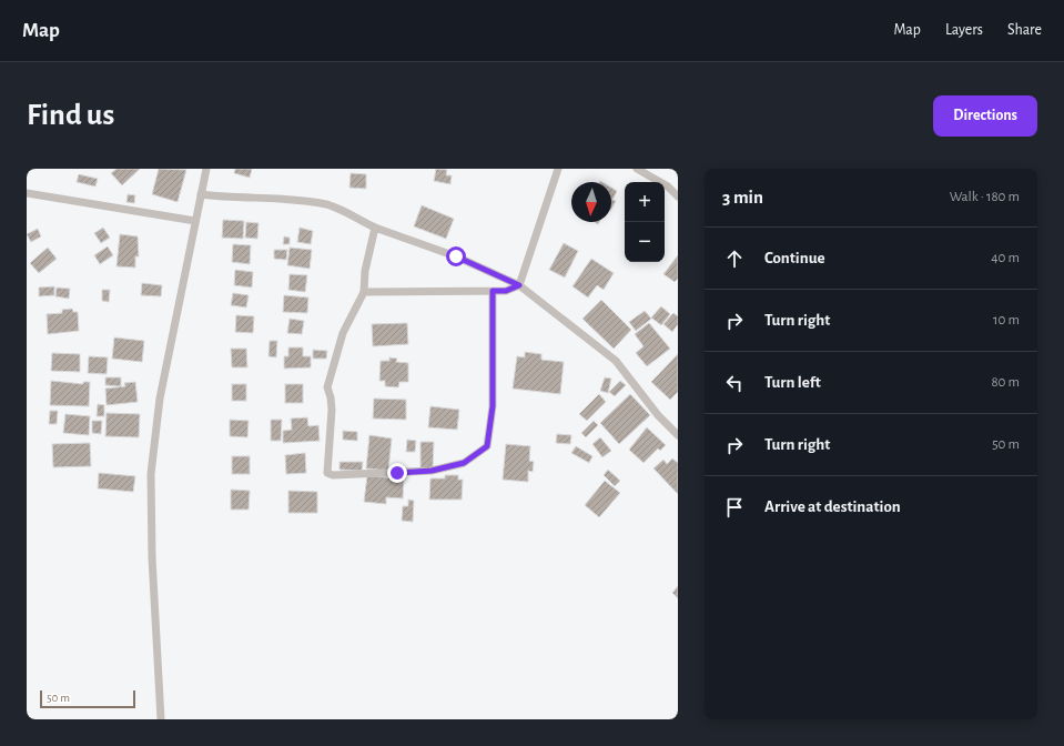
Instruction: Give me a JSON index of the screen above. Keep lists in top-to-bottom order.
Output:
{
  "scale_bar": "50 m",
  "north": "bottom",
  "page": {
    "header": "Map",
    "nav": ["Map", "Layers", "Share"],
    "buttons": "Directions",
    "title": "Find us",
    "heading": ["3 min", "Walk · 180 m"],
    "map_buttons": ["+", "−"],
    "list": [
      ["Continue", "40 m"],
      ["Turn right", "10 m"],
      ["Turn left", "80 m"],
      ["Turn right", "50 m"],
      "Arrive at destination"
    ],
    "scale": "50 m"
  }
}
